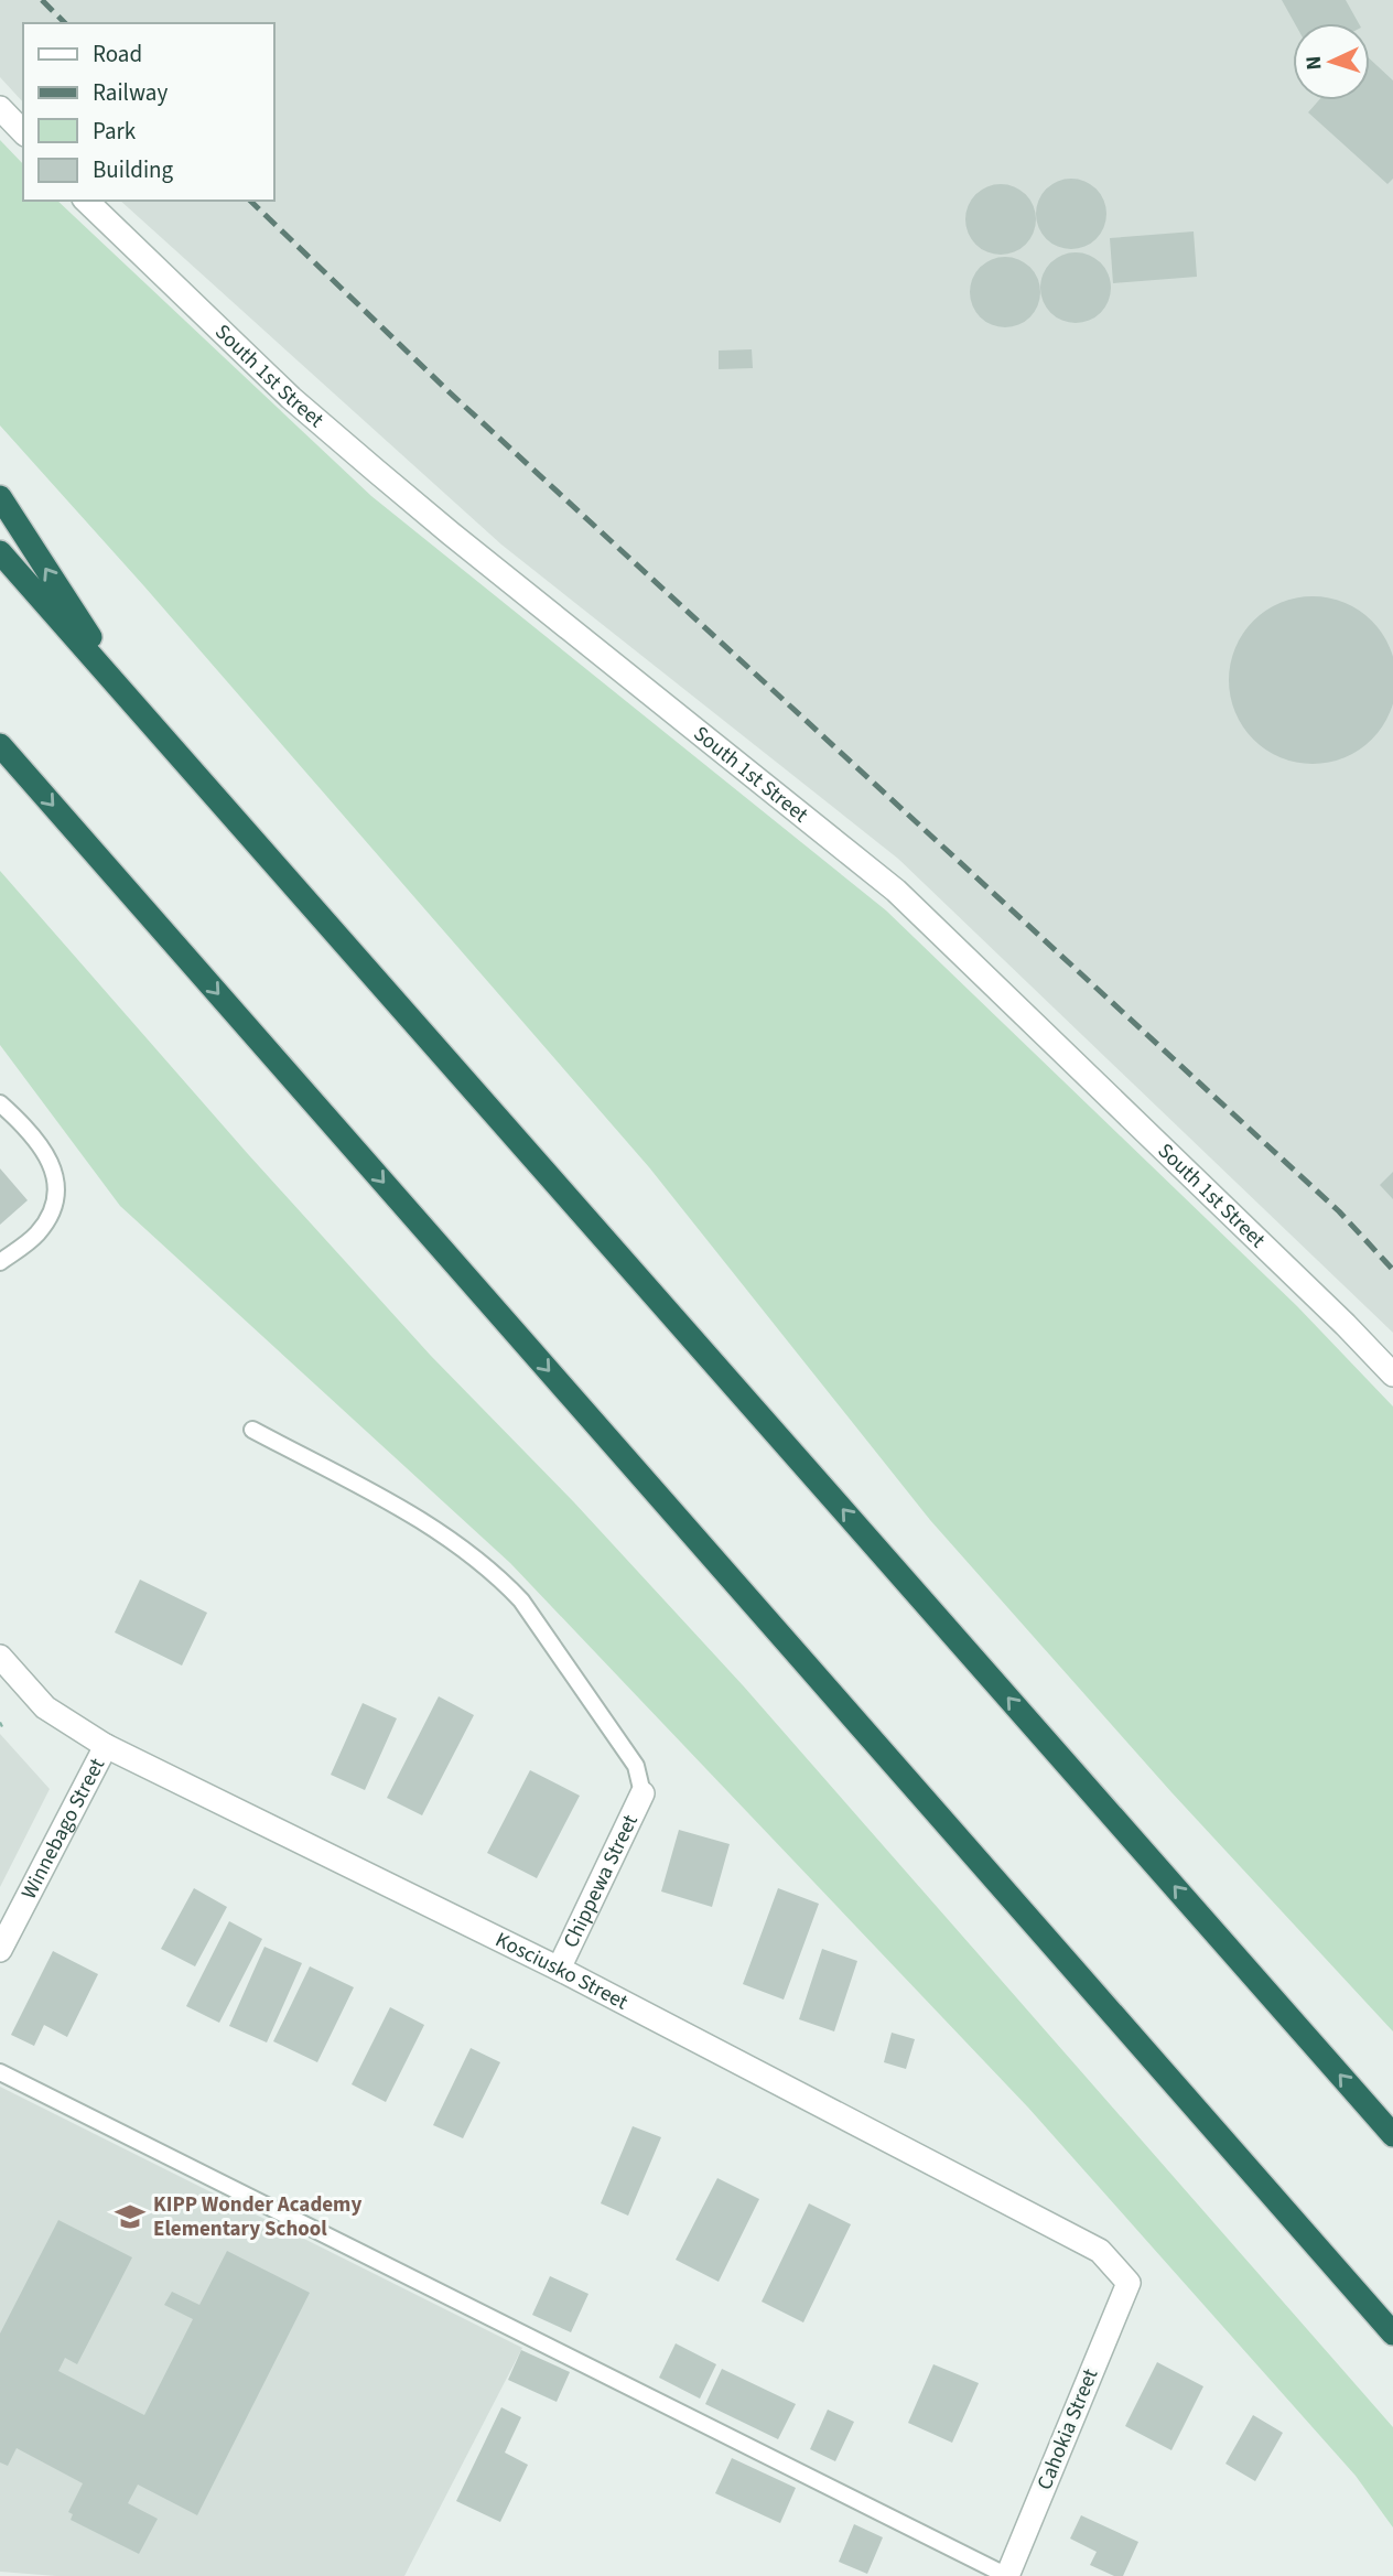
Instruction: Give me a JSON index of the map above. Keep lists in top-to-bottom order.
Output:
{
  "streets": {
    "street": [
      "South 1st Street",
      "Winnebago Street",
      "Chippewa Street",
      "Kosciusko Street",
      "Cahokia Street"
    ]
  },
  "crossings": [
    ["Winnebago Street", "Kosciusko Street"],
    ["Chippewa Street", "Kosciusko Street"],
    ["Kosciusko Street", "Cahokia Street"]
  ],
  "places": {
    "school or university": ["KIPP Wonder Academy Elementary School"]
  },
  "legend": [
    "Road",
    "Railway",
    "Park",
    "Building"
  ],
  "north": "left"
}
